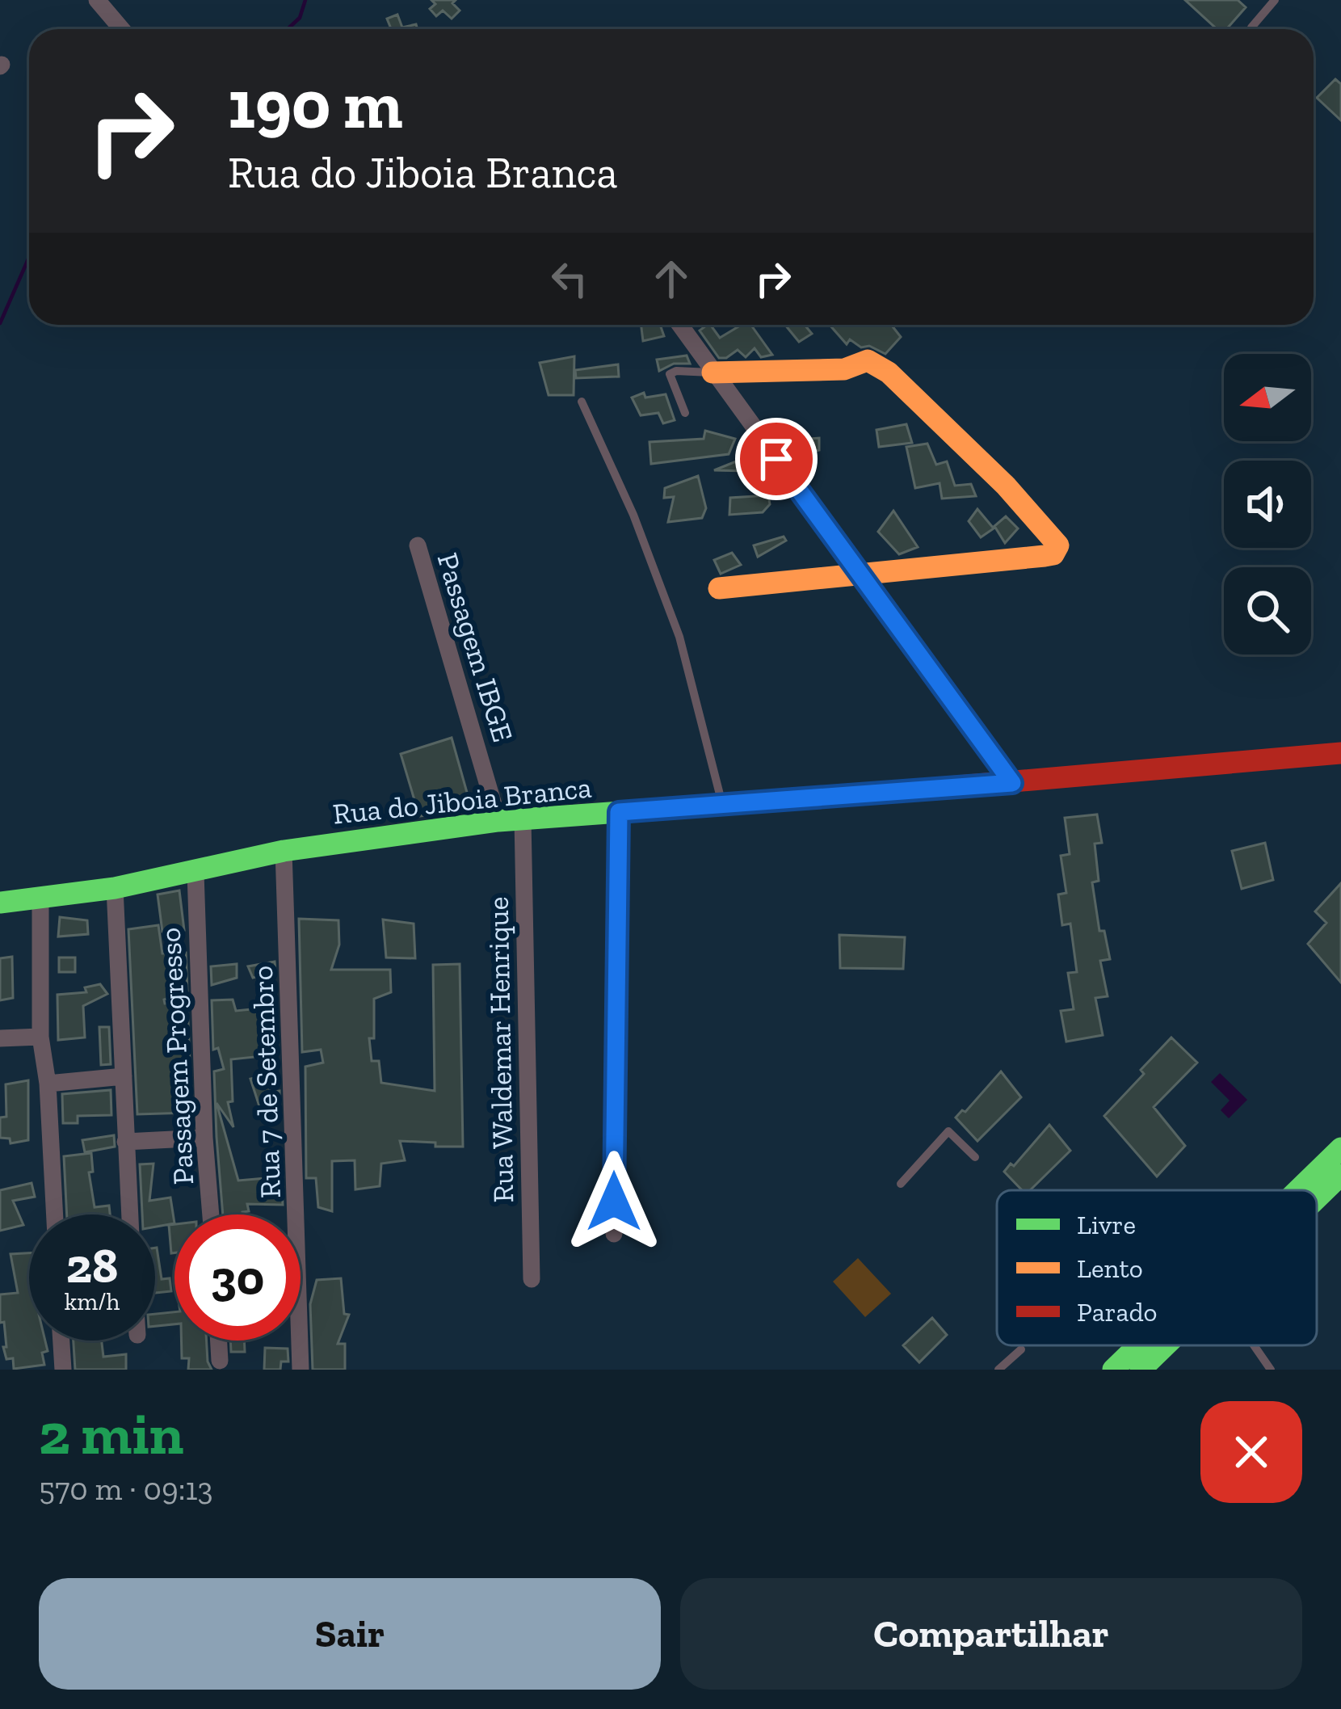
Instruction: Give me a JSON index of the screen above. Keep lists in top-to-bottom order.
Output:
{
  "streets": {
    "main road": ["Rua do Jiboia Branca"],
    "street": [
      "Passagem IBGE",
      "Rua Waldemar Henrique",
      "Passagem Progresso",
      "Rua 7 de Setembro"
    ]
  },
  "crossings": [
    ["Passagem IBGE", "Rua do Jiboia Branca"],
    ["Rua do Jiboia Branca", "Rua Waldemar Henrique"],
    ["Rua do Jiboia Branca", "Passagem Progresso"],
    ["Rua do Jiboia Branca", "Rua 7 de Setembro"]
  ],
  "legend": ["Livre", "Lento", "Parado"],
  "north": "left",
  "page": {
    "turn": ["190 m", "Rua do Jiboia Branca"],
    "speed": "28 km/h",
    "limit": "30",
    "heading": ["2 min", "570 m · 09:13"],
    "buttons": ["Sair", "Compartilhar"]
  }
}
